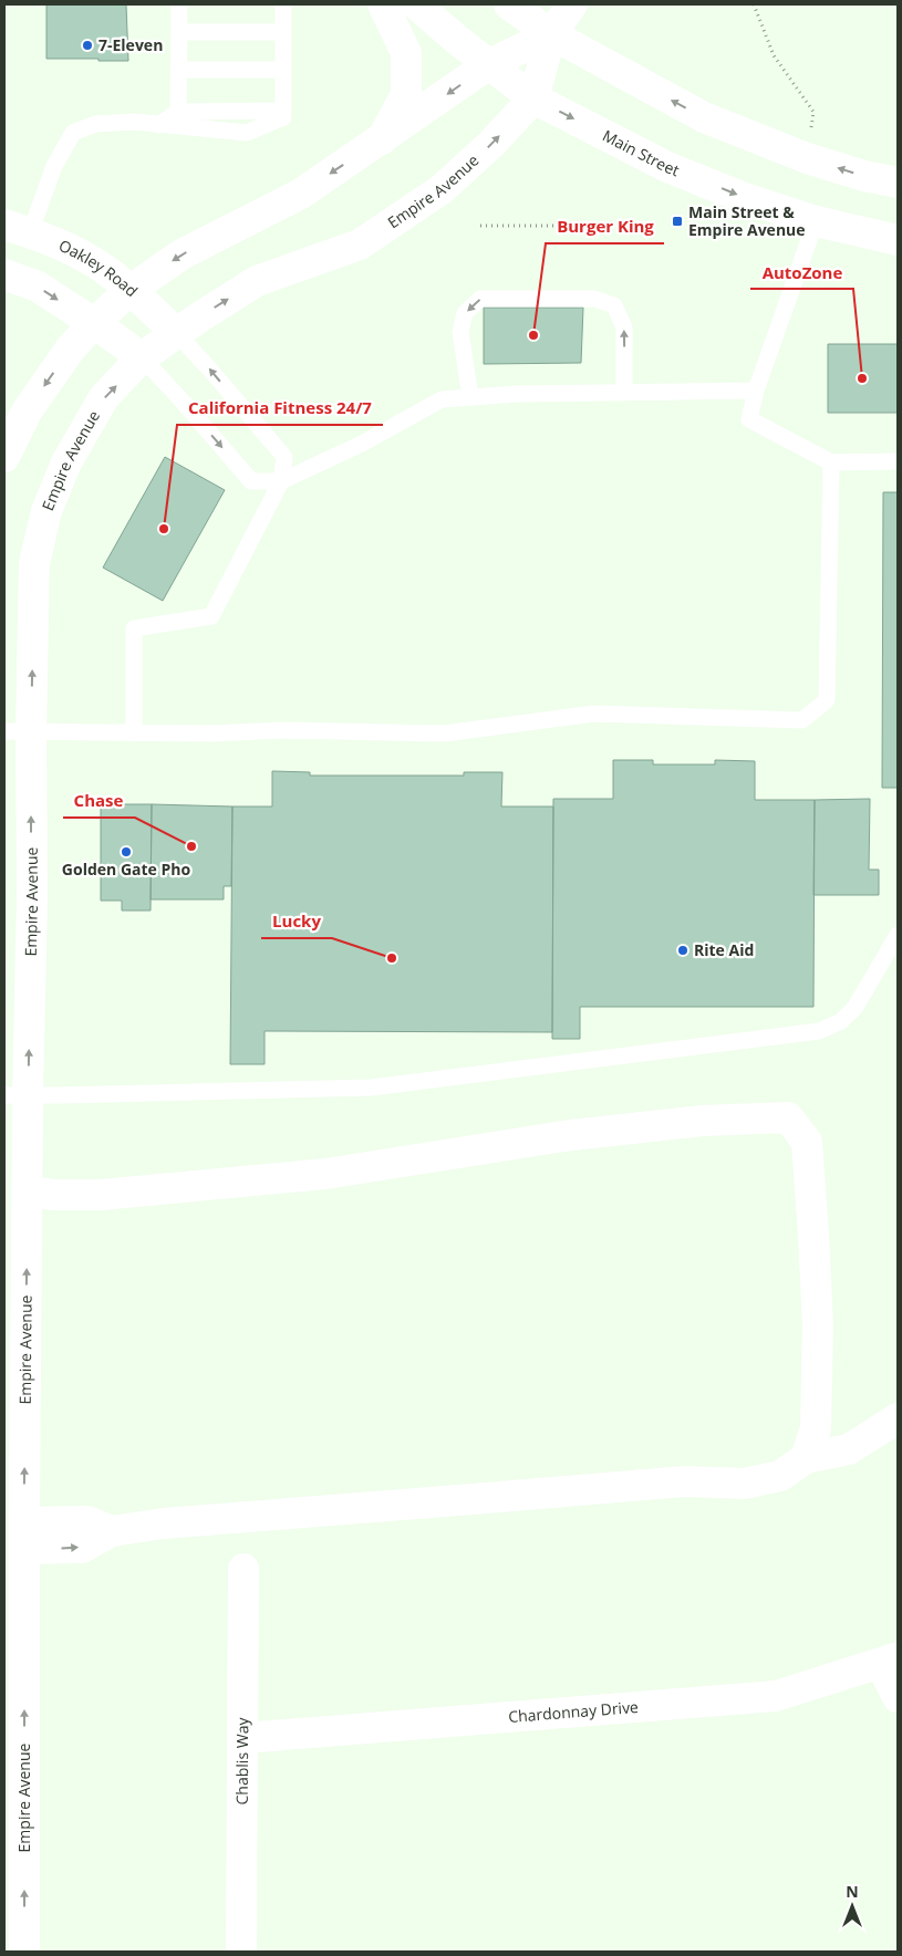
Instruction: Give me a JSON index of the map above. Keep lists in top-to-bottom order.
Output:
{
  "streets": {
    "main road": [
      "Main Street",
      "Empire Avenue",
      "Oakley Road",
      "Chardonnay Drive",
      "Chablis Way"
    ]
  },
  "crossings": [
    ["Main Street", "Empire Avenue"],
    ["Empire Avenue", "Oakley Road"],
    ["Chardonnay Drive", "Chablis Way"]
  ],
  "one_way": ["Empire Avenue"],
  "places": {
    "other": [
      "7-Eleven",
      "Burger King",
      "AutoZone",
      "California Fitness 24/7",
      "Chase",
      "Golden Gate Pho",
      "Rite Aid",
      "Lucky"
    ],
    "transit": ["Main Street & Empire Avenue"]
  },
  "north": "top"
}
